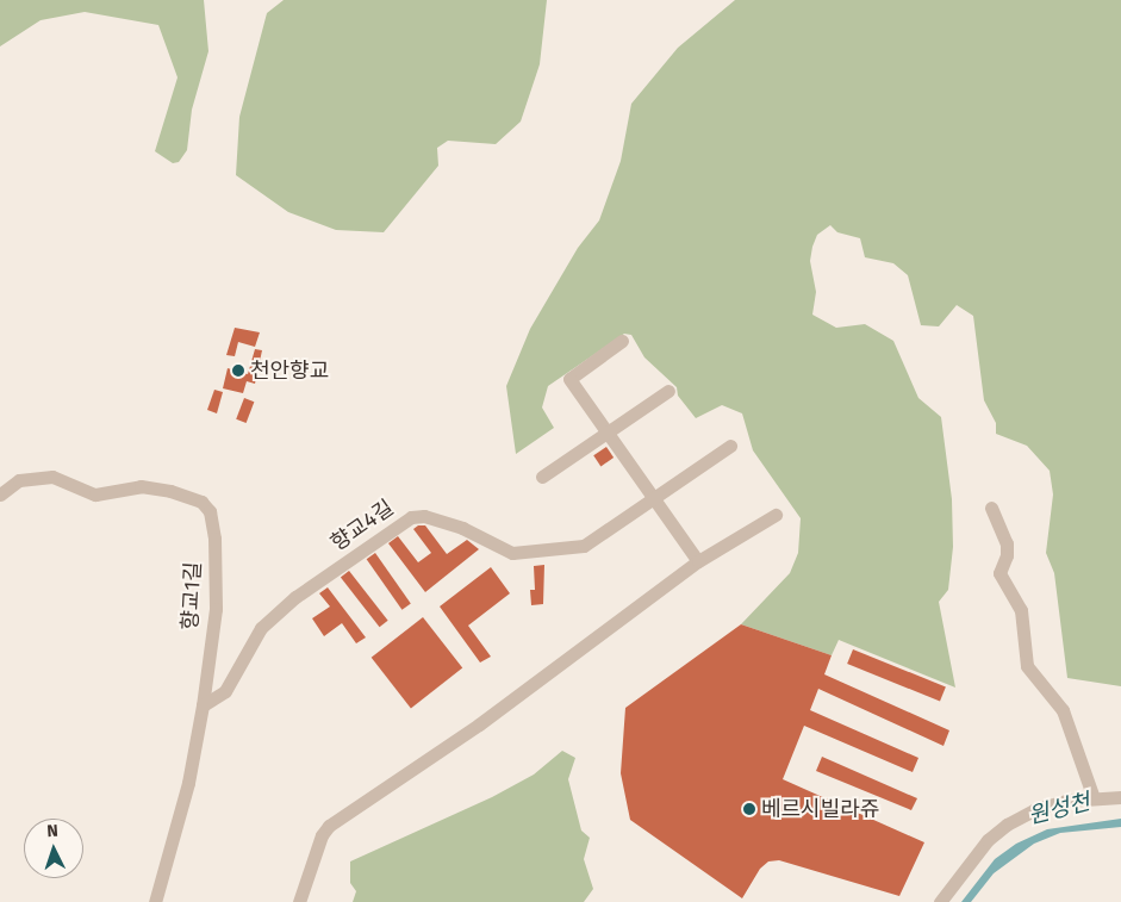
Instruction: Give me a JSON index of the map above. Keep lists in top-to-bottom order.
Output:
{
  "streets": {
    "street": ["향교4길", "향교1길"]
  },
  "crossings": [
    ["향교4길", "향교1길"]
  ],
  "water": ["원성천"],
  "places": ["천안향교", "베르시빌라쥬"],
  "north": "top"
}
